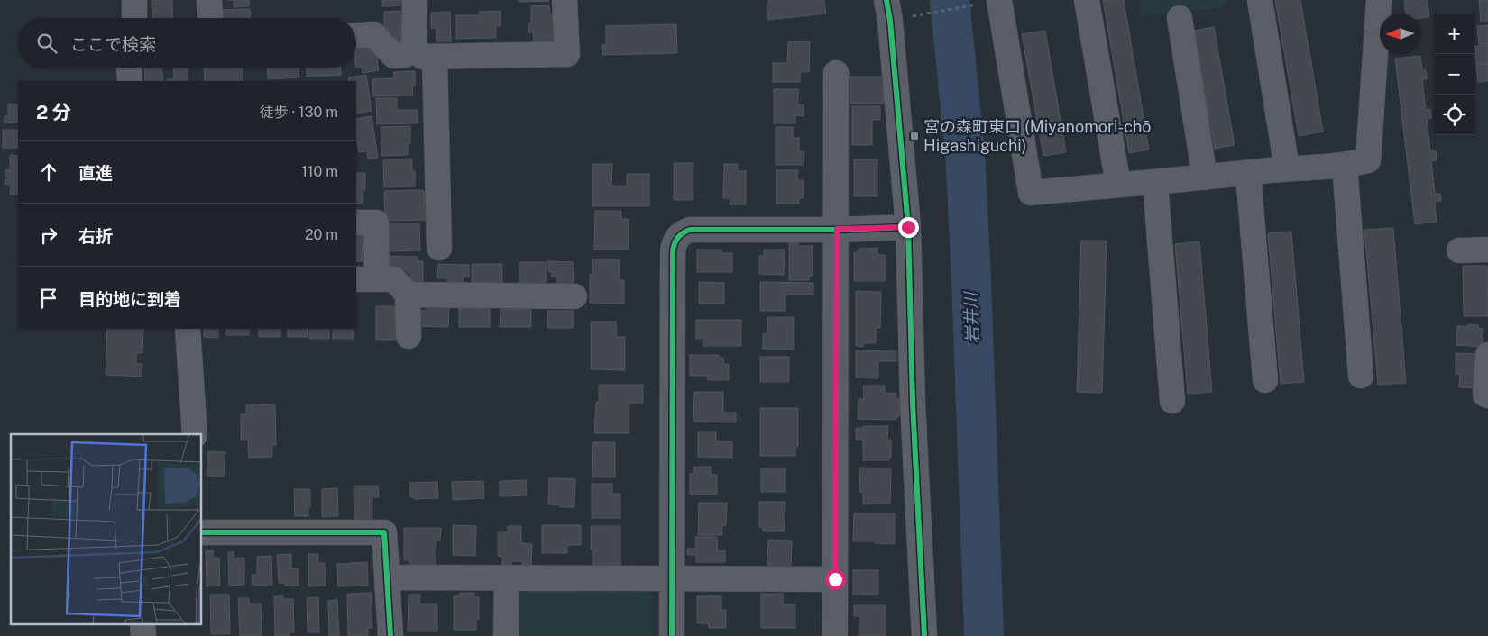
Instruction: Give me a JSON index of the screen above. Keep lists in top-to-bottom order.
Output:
{
  "water": ["岩井川"],
  "places": {
    "transit": ["宮の森町東口 (Miyanomori-chō Higashiguchi)"]
  },
  "north": "left",
  "page": {
    "map_buttons": ["+", "−"],
    "search": "ここで検索",
    "heading": ["2 分", "徒歩 · 130 m"],
    "list": [
      ["直進", "110 m"],
      ["右折", "20 m"],
      "目的地に到着"
    ]
  }
}
